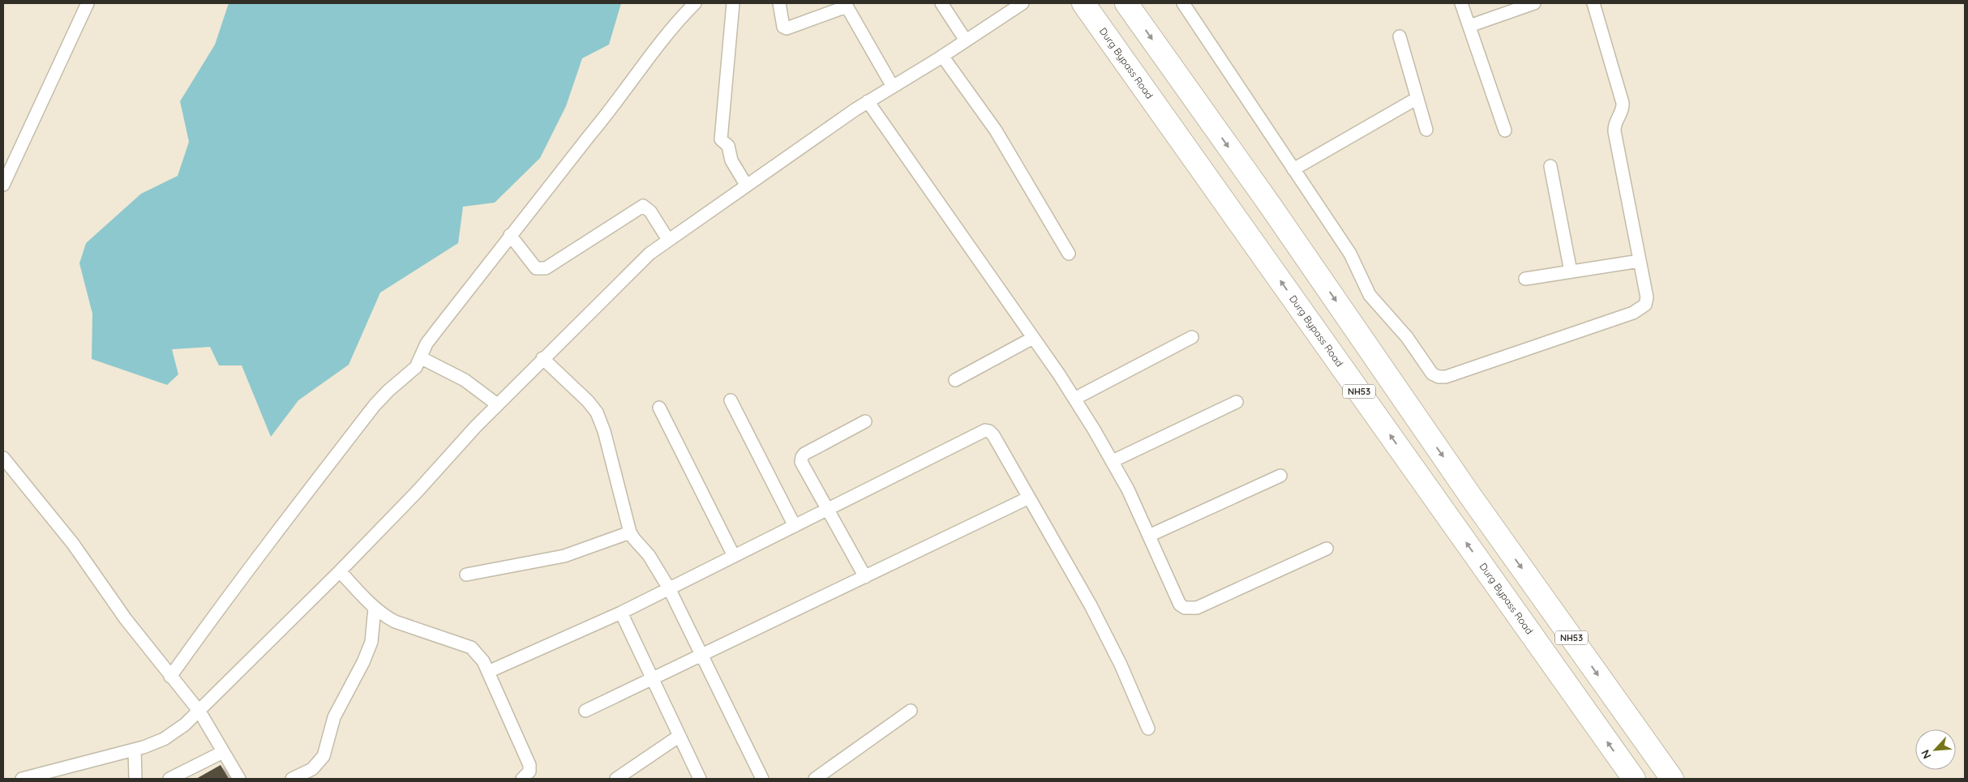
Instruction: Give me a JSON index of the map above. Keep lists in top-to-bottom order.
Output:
{
  "streets": {
    "highway": ["Durg Bypass Road", "NH53"]
  },
  "north": "bottom left"
}
